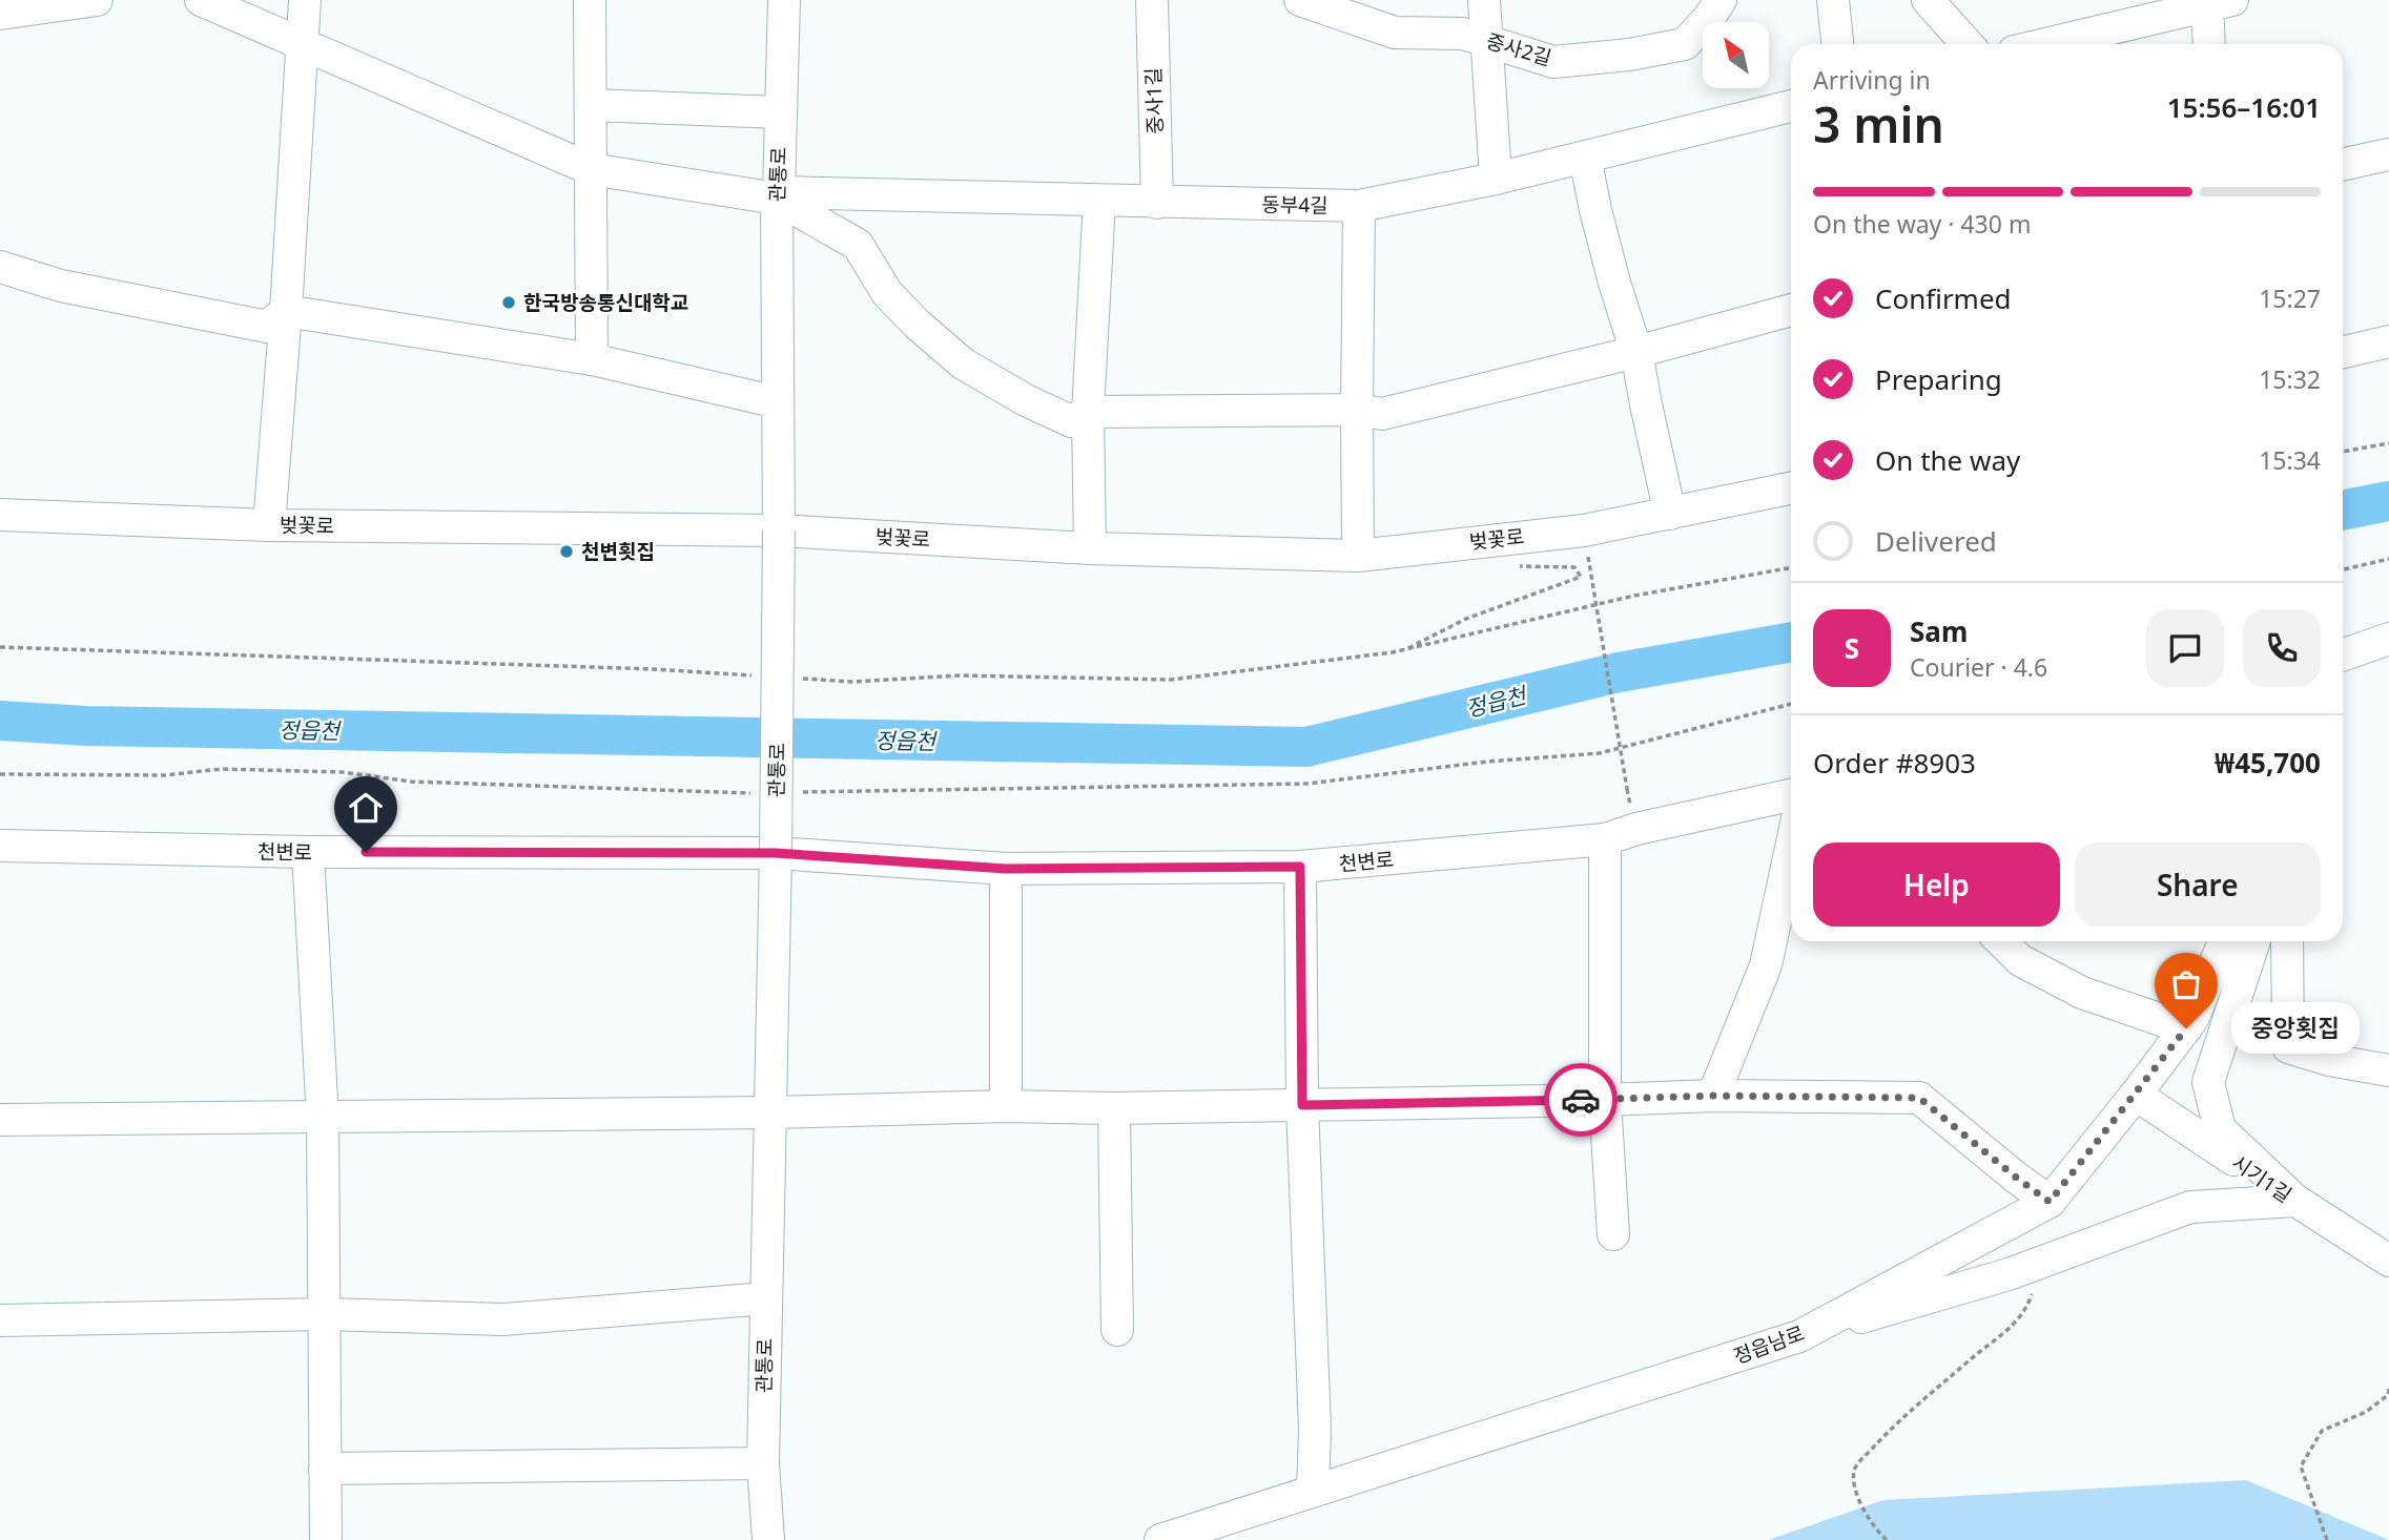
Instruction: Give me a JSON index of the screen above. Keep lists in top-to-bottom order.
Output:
{
  "streets": {
    "street": [
      "중사2길",
      "중사1길",
      "관통로",
      "동부4길",
      "벚꽃로",
      "천변로",
      "시기1길",
      "정읍남로"
    ]
  },
  "crossings": [
    ["중사1길", "동부4길"],
    ["관통로", "동부4길"],
    ["관통로", "벚꽃로"],
    ["관통로", "천변로"],
    ["시기1길", "정읍남로"]
  ],
  "water": ["정읍천"],
  "places": ["한국방송통신대학교", "천변횟집", "중앙횟집"],
  "north": "top left",
  "page": {
    "heading": ["3 min", "Arriving in", "15:56–16:01"],
    "panel": [
      "Sam",
      "Courier · 4.6",
      "Order #8903",
      "₩45,700"
    ],
    "bar": "On the way · 430 m",
    "list": [
      ["Confirmed", "15:27"],
      ["Preparing", "15:32"],
      ["On the way", "15:34"],
      "Delivered"
    ],
    "round": "S",
    "buttons": ["Help", "Share"],
    "bubble": "중앙횟집"
  }
}
